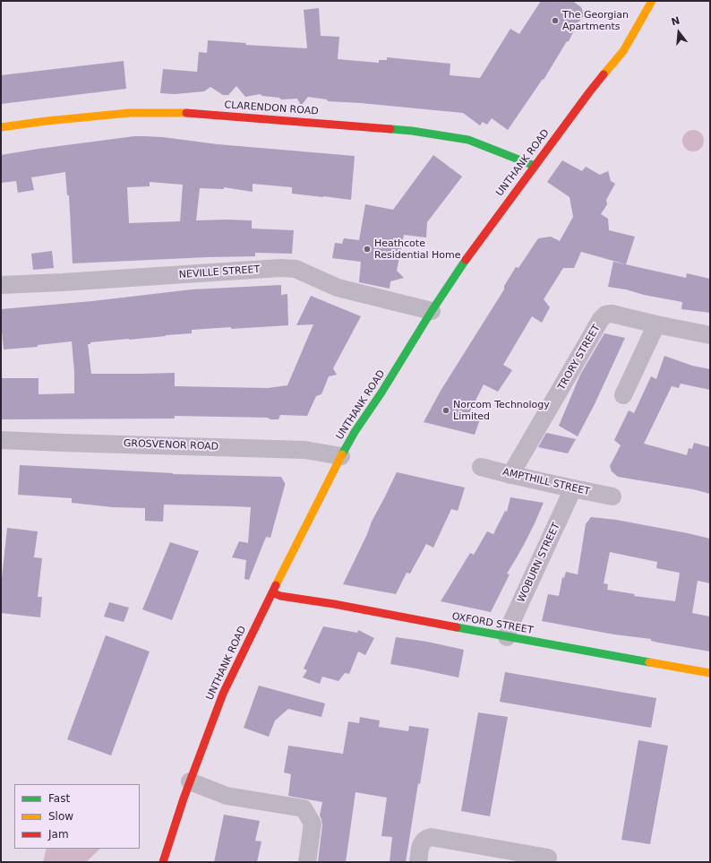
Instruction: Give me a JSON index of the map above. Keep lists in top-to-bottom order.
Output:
{
  "streets": {
    "street": [
      "CLARENDON ROAD",
      "UNTHANK ROAD",
      "NEVILLE STREET",
      "TRORY STREET",
      "GROSVENOR ROAD",
      "AMPTHILL STREET",
      "WOBURN STREET",
      "OXFORD STREET"
    ]
  },
  "crossings": [
    ["CLARENDON ROAD", "UNTHANK ROAD"],
    ["UNTHANK ROAD", "NEVILLE STREET"],
    ["UNTHANK ROAD", "GROSVENOR ROAD"],
    ["UNTHANK ROAD", "OXFORD STREET"],
    ["TRORY STREET", "AMPTHILL STREET"],
    ["AMPTHILL STREET", "WOBURN STREET"],
    ["WOBURN STREET", "OXFORD STREET"]
  ],
  "places": ["The Georgian Apartments", "Heathcote Residential Home", "Norcom Technology Limited"],
  "legend": ["Fast", "Slow", "Jam"],
  "north": "top"
}
